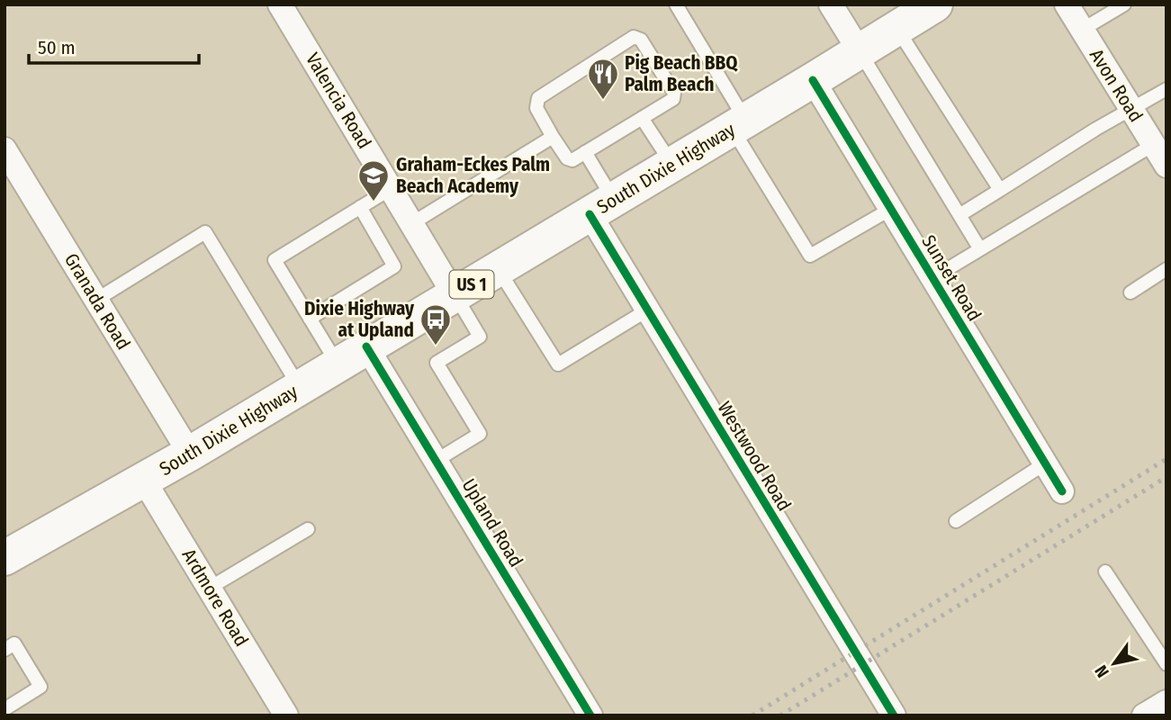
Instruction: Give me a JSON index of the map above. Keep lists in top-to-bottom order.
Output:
{
  "streets": {
    "main road": ["South Dixie Highway", "US 1"],
    "street": [
      "Avon Road",
      "Valencia Road",
      "Sunset Road",
      "Granada Road",
      "Westwood Road",
      "Upland Road",
      "Ardmore Road"
    ]
  },
  "crossings": [
    ["Valencia Road", "South Dixie Highway"],
    ["South Dixie Highway", "Sunset Road"],
    ["South Dixie Highway", "Granada Road"],
    ["South Dixie Highway", "Westwood Road"],
    ["South Dixie Highway", "Upland Road"],
    ["South Dixie Highway", "Ardmore Road"]
  ],
  "places": {
    "restaurant": ["Pig Beach BBQ Palm Beach"],
    "school or university": ["Graham-Eckes Palm Beach Academy"],
    "bus stop": ["Dixie Highway at Upland"]
  },
  "scale_bar": "50 m",
  "north": "bottom left"
}
